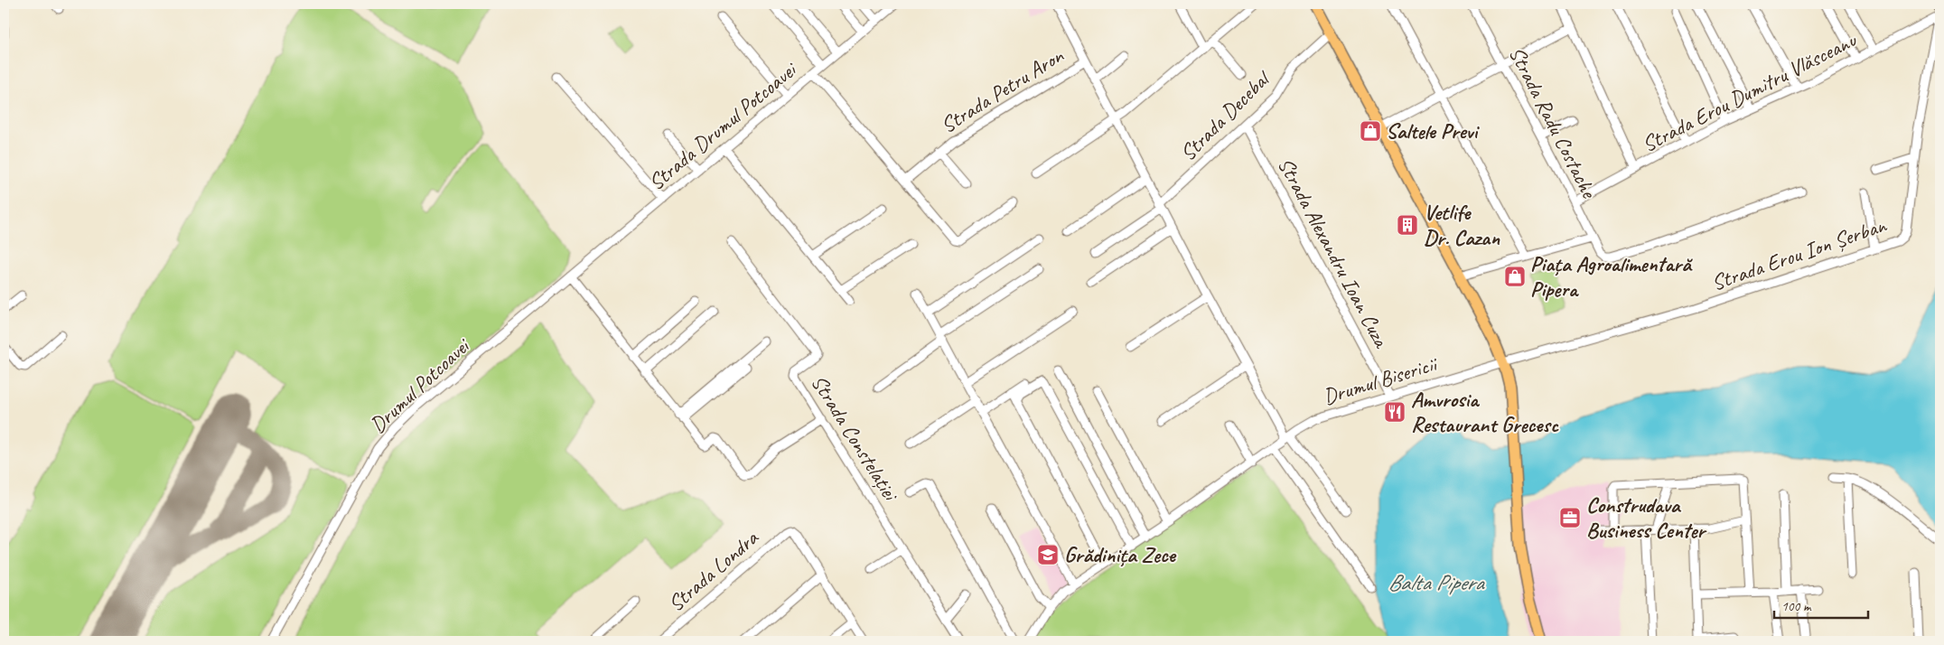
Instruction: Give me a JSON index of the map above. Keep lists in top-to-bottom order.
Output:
{
  "streets": {
    "street": [
      "Strada Petru Aron",
      "Strada Erou Dumitru Vlăsceanu",
      "Strada Decebal",
      "Strada Radu Costache",
      "Strada Drumul Potcoavei",
      "Strada Alexandru Ioan Cuza",
      "Strada Erou Ion Șerban",
      "Drumul Bisericii",
      "Drumul Potcoavei",
      "Strada Constelației",
      "Strada Londra"
    ]
  },
  "crossings": [
    ["Strada Erou Dumitru Vlăsceanu", "Strada Radu Costache"],
    ["Strada Erou Dumitru Vlăsceanu", "Strada Erou Ion Șerban"],
    ["Strada Decebal", "Strada Alexandru Ioan Cuza"],
    ["Strada Drumul Potcoavei", "Drumul Potcoavei"],
    ["Strada Alexandru Ioan Cuza", "Drumul Bisericii"],
    ["Strada Erou Ion Șerban", "Drumul Bisericii"]
  ],
  "water": ["Balta Pipera"],
  "places": {
    "shop": ["Saltele Previ", "Piața Agroalimentară Pipera"],
    "building": ["Vetlife Dr. Cazan"],
    "restaurant": ["Amvrosia Restaurant Grecesc"],
    "office": ["Construdava Business Center"],
    "school or university": ["Grădinița Zece"]
  },
  "scale_bar": "100 m"
}
